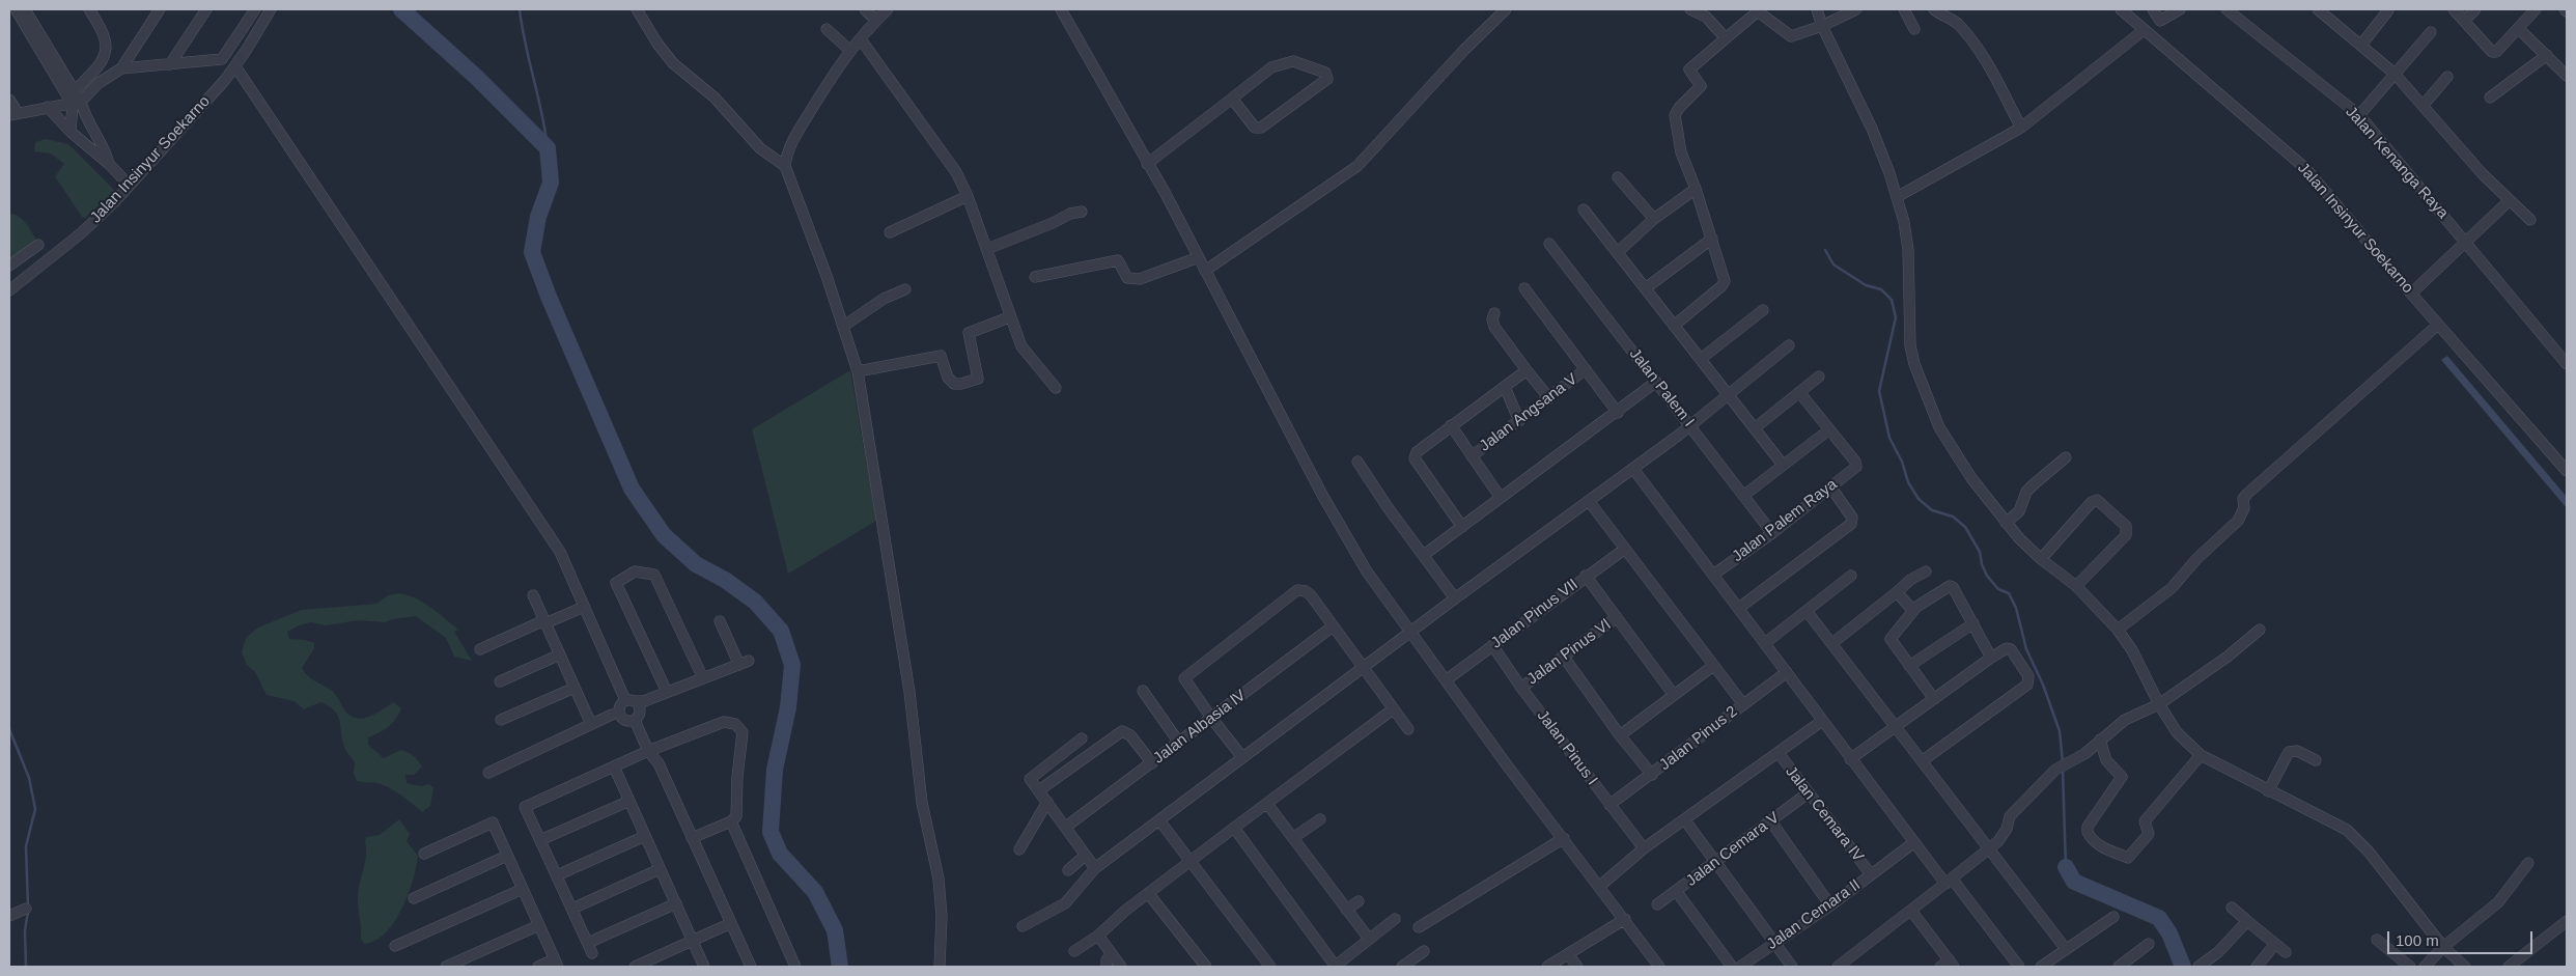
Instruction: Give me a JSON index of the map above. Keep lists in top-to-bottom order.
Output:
{
  "streets": {
    "street": [
      "Jalan Insinyur Soekarno",
      "Jalan Kenanga Raya",
      "Jalan Palem I",
      "Jalan Angsana V",
      "Jalan Palem Raya",
      "Jalan Pinus VII",
      "Jalan Pinus Vl",
      "Jalan Albasia lV",
      "Jalan Pinus 2",
      "Jalan Pinus I",
      "Jalan Cemara IV",
      "Jalan Cemara V",
      "Jalan Cemara II"
    ]
  },
  "crossings": [
    ["Jalan Palem I", "Jalan Palem Raya"],
    ["Jalan Pinus VII", "Jalan Pinus I"],
    ["Jalan Pinus Vl", "Jalan Pinus I"],
    ["Jalan Pinus 2", "Jalan Pinus I"],
    ["Jalan Cemara IV", "Jalan Cemara V"],
    ["Jalan Cemara IV", "Jalan Cemara II"]
  ],
  "scale_bar": "100 m"
}
